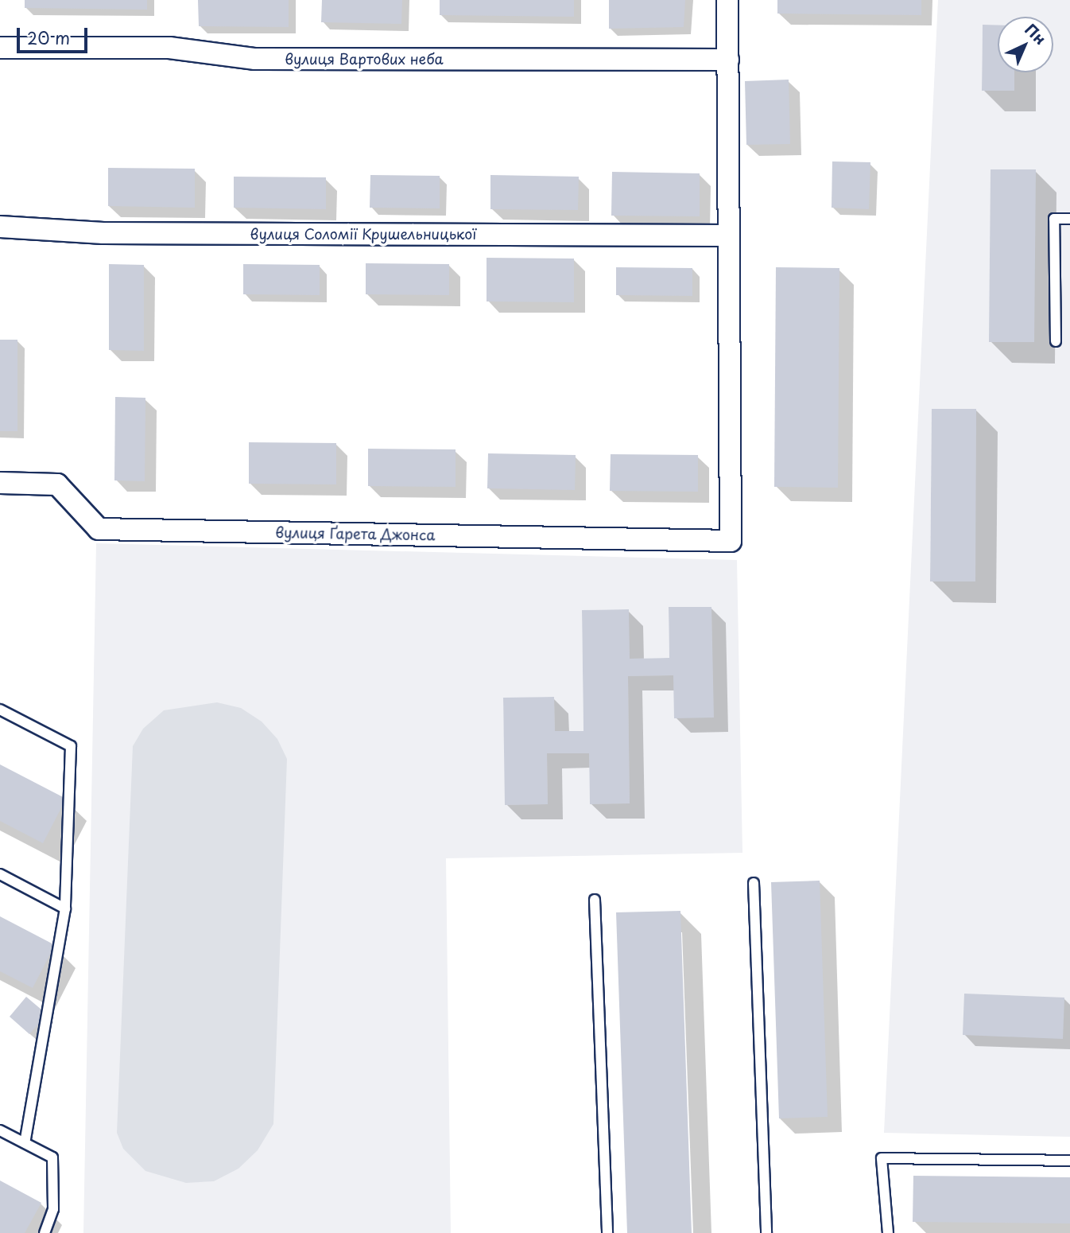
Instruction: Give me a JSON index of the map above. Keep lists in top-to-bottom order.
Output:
{
  "streets": {
    "street": ["вулиця Вартових неба", "вулиця Соломії Крушельницької", "вулиця Ґарета Джонса"]
  },
  "crossings": [
    ["вулиця Соломії Крушельницької", "вулиця Ґарета Джонса"]
  ],
  "scale_bar": "20 m",
  "north": "top right"
}
